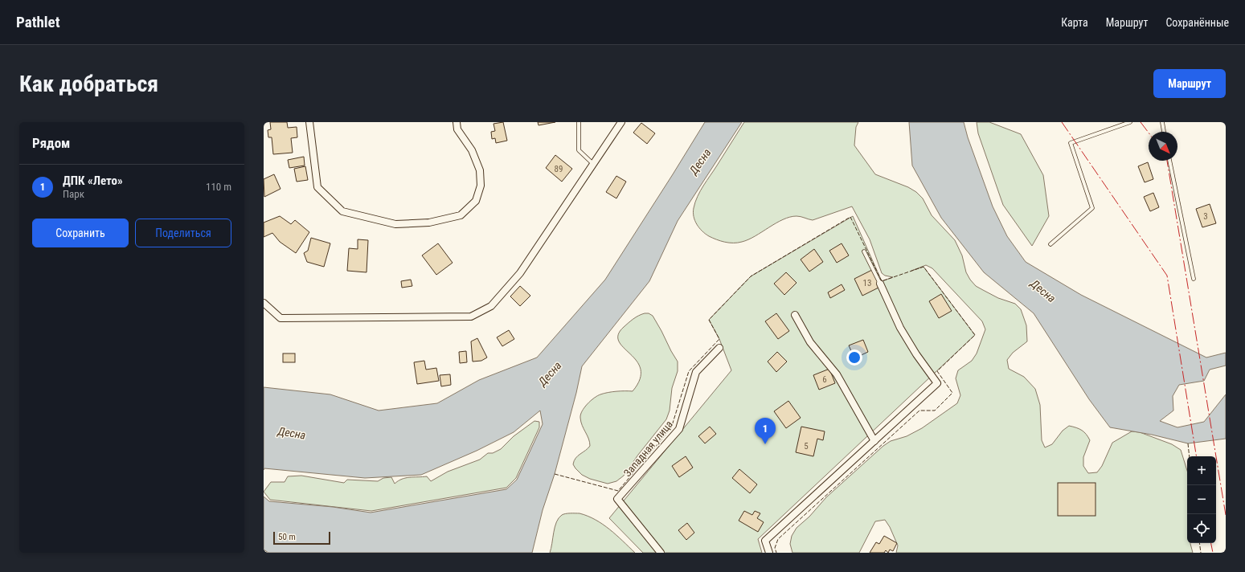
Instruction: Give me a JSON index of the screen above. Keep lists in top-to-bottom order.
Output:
{
  "streets": {
    "street": ["Западная улица"]
  },
  "water": ["Десна"],
  "house_numbers": [
    "89",
    "3",
    "13",
    "6",
    "5"
  ],
  "scale_bar": "50 m",
  "north": "bottom right",
  "page": {
    "header": "Pathlet",
    "nav": ["Карта", "Маршрут", "Сохранённые"],
    "buttons": [
      "Маршрут",
      ["Сохранить", "Поделиться"]
    ],
    "title": "Как добраться",
    "heading": "Рядом",
    "list": [
      {
        "mark": "1",
        "name": "ДПК «Лето»",
        "note": "Парк",
        "value": "110 m"
      }
    ],
    "pins": "1",
    "map_buttons": ["+", "−"],
    "scale": "50 m"
  }
}
